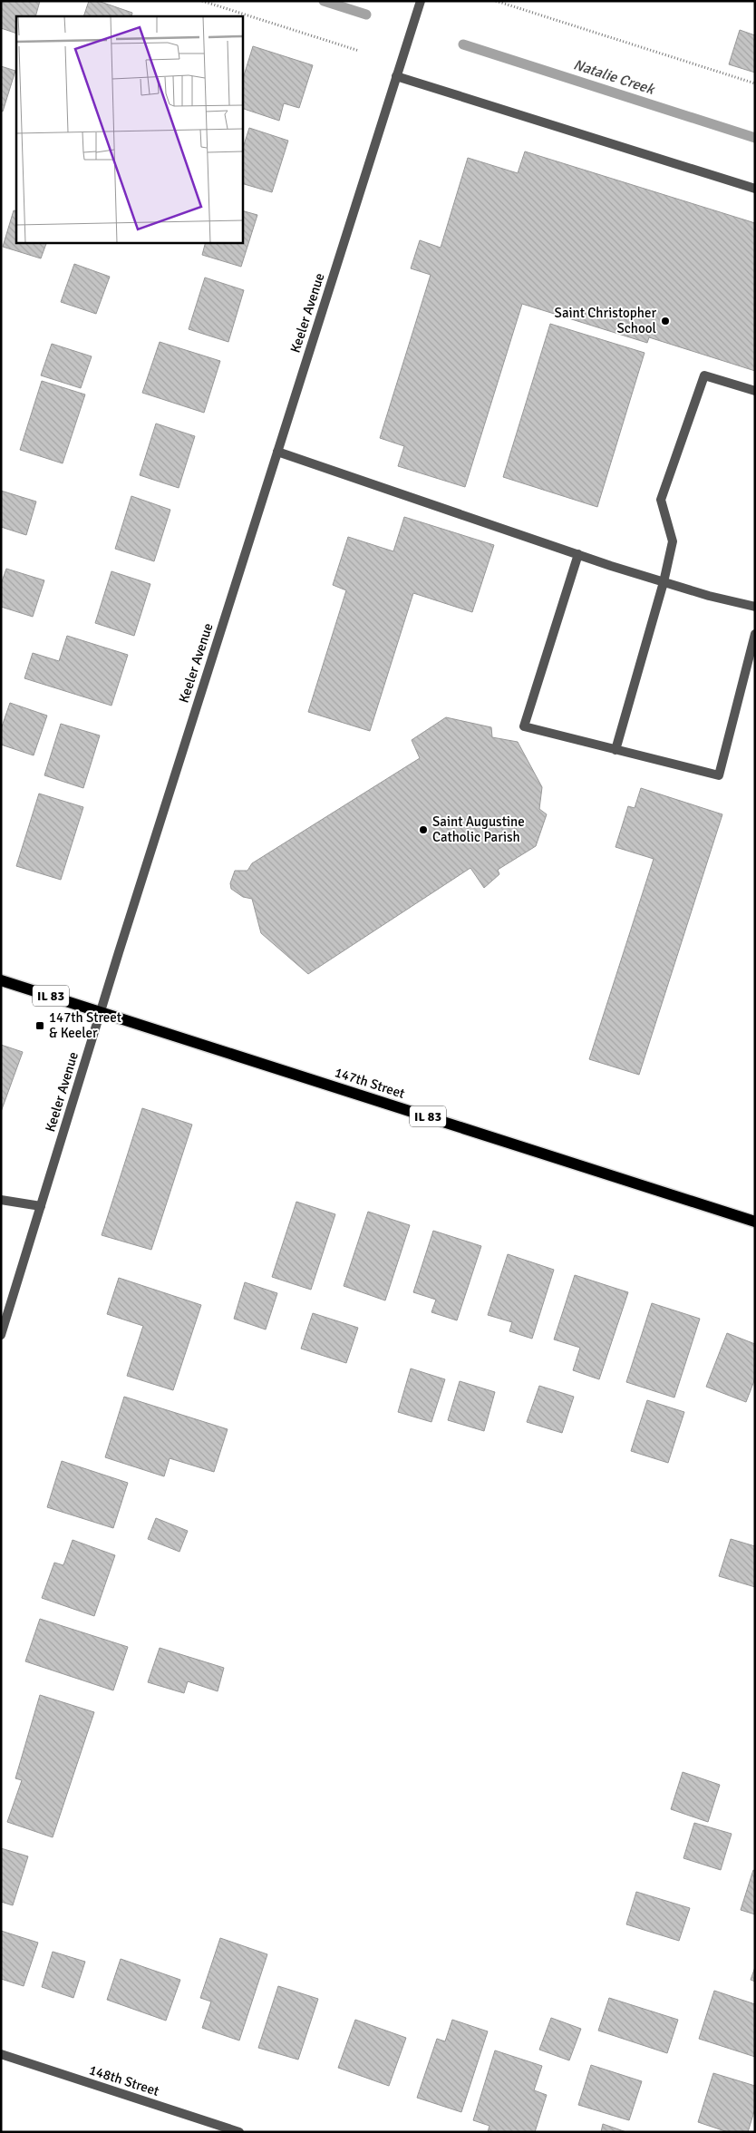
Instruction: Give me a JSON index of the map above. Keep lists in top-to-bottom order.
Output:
{
  "streets": {
    "main road": ["IL 83", "147th Street"],
    "street": ["Keeler Avenue", "148th Street"]
  },
  "crossings": [
    ["Keeler Avenue", "147th Street"]
  ],
  "water": ["Natalie Creek"],
  "places": {
    "other": ["Saint Christopher School", "Saint Augustine Catholic Parish"],
    "transit": ["147th Street & Keeler"]
  }
}
